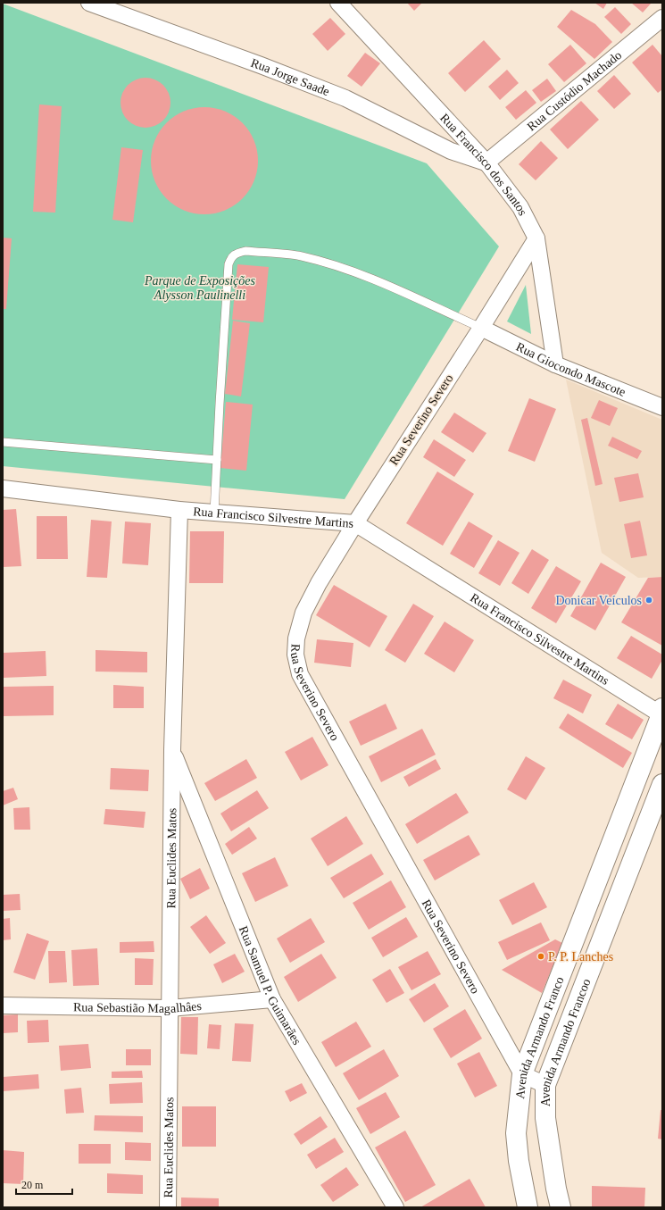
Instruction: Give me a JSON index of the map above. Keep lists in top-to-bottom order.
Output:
{
  "streets": {
    "street": [
      "Rua Jorge Saade",
      "Rua Custódio Machado",
      "Rua Francisco dos Santos",
      "Rua Giocondo Mascote",
      "Rua Severino Severo",
      "Rua Francisco Silvestre Martins",
      "Rua Euclides Matos",
      "Rua Samuel P. Guimarães",
      "Rua Sebastião Magalhâes",
      "Avenida Armando Franco",
      "Avenida Armando Francoo"
    ]
  },
  "crossings": [
    ["Rua Jorge Saade", "Rua Custódio Machado"],
    ["Rua Jorge Saade", "Rua Francisco dos Santos"],
    ["Rua Custódio Machado", "Rua Francisco dos Santos"],
    ["Rua Francisco dos Santos", "Rua Giocondo Mascote"],
    ["Rua Francisco dos Santos", "Rua Severino Severo"],
    ["Rua Giocondo Mascote", "Rua Severino Severo"],
    ["Rua Severino Severo", "Rua Francisco Silvestre Martins"],
    ["Rua Severino Severo", "Avenida Armando Franco"],
    ["Rua Francisco Silvestre Martins", "Rua Euclides Matos"],
    ["Rua Francisco Silvestre Martins", "Avenida Armando Franco"],
    ["Rua Euclides Matos", "Rua Samuel P. Guimarães"],
    ["Rua Euclides Matos", "Rua Sebastião Magalhâes"],
    ["Rua Samuel P. Guimarães", "Rua Sebastião Magalhâes"]
  ],
  "parks": ["Parque de Exposições Alysson Paulinelli"],
  "places": ["Donicar Veículos", "P. P. Lanches"],
  "scale_bar": "20 m"
}
